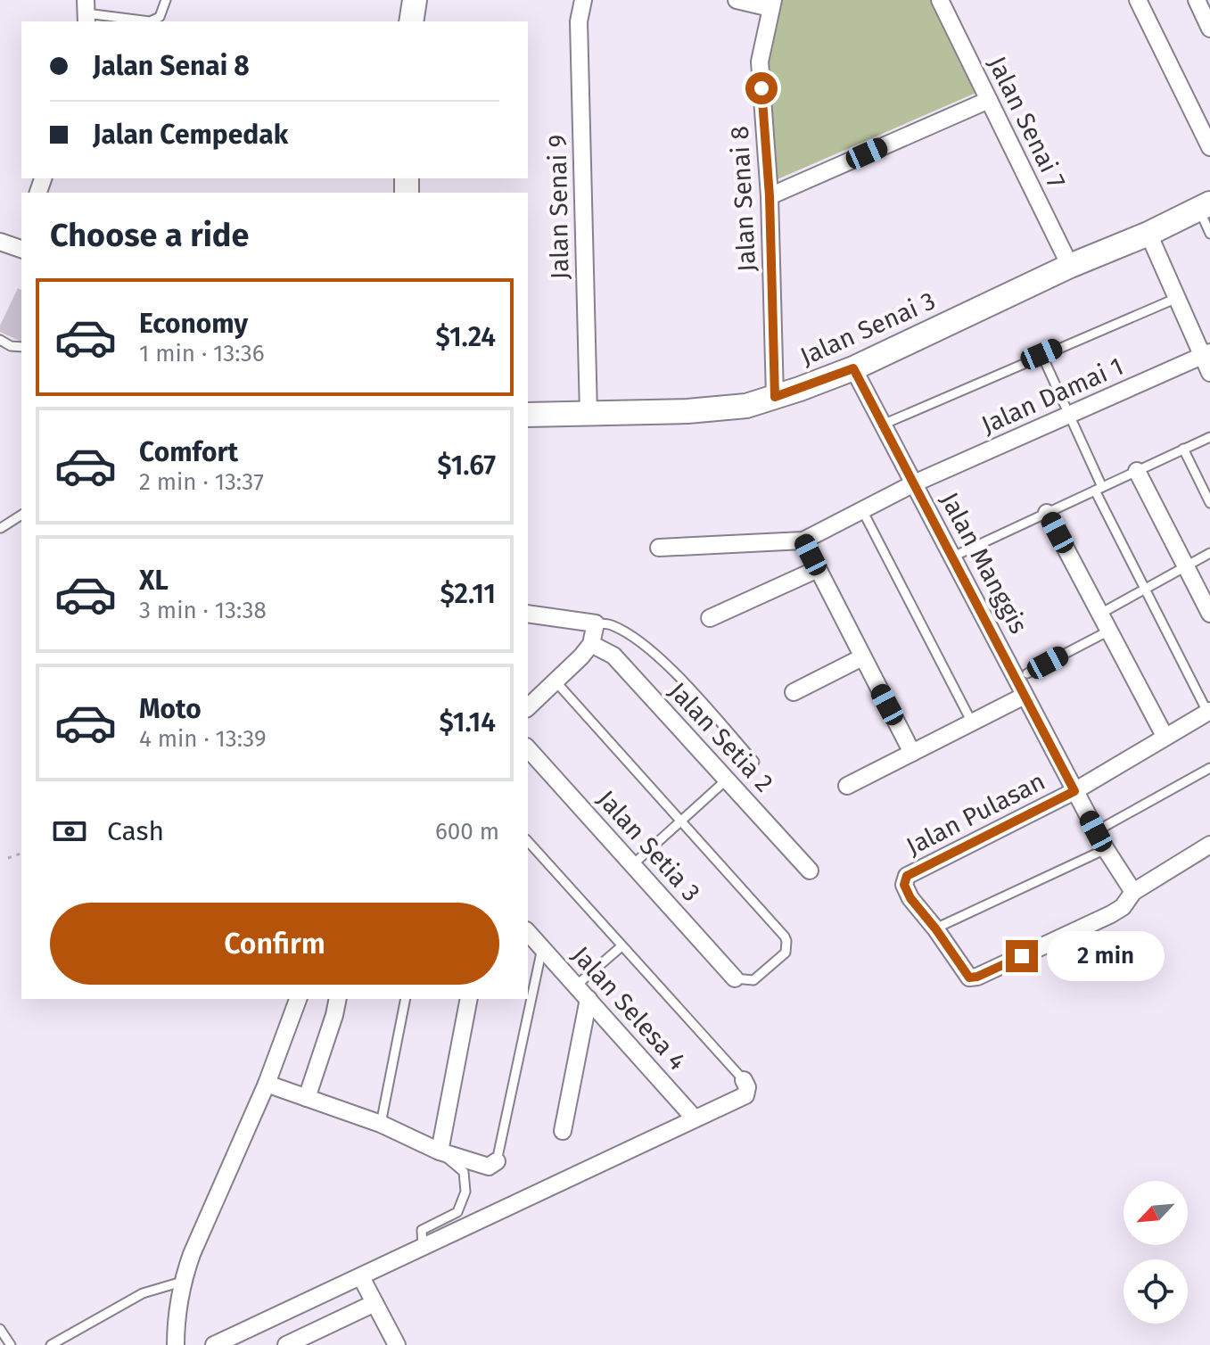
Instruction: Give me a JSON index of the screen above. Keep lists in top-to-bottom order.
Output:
{
  "streets": {
    "street": [
      "Jalan Senai 7",
      "Jalan Senai 8",
      "Jalan Senai 9",
      "Jalan Senai 3",
      "Jalan Damai 1",
      "Jalan Manggis",
      "Jalan Setia 2",
      "Jalan Pulasan",
      "Jalan Setia 3",
      "Jalan Selesa 4"
    ]
  },
  "crossings": [
    ["Jalan Senai 7", "Jalan Senai 3"],
    ["Jalan Senai 8", "Jalan Senai 3"],
    ["Jalan Senai 9", "Jalan Senai 3"],
    ["Jalan Senai 3", "Jalan Manggis"],
    ["Jalan Damai 1", "Jalan Manggis"],
    ["Jalan Manggis", "Jalan Pulasan"]
  ],
  "north": "bottom left",
  "page": {
    "banner": ["Jalan Senai 8", "Jalan Cempedak"],
    "heading": "Choose a ride",
    "list": [
      {
        "name": "Economy",
        "note": "1 min · 13:36",
        "value": "$1.24"
      },
      {
        "name": "Comfort",
        "note": "2 min · 13:37",
        "value": "$1.67"
      },
      {
        "name": "XL",
        "note": "3 min · 13:38",
        "value": "$2.11"
      },
      {
        "name": "Moto",
        "note": "4 min · 13:39",
        "value": "$1.14"
      }
    ],
    "pay": ["Cash", "600 m"],
    "buttons": "Confirm",
    "bubble": "2 min"
  }
}
